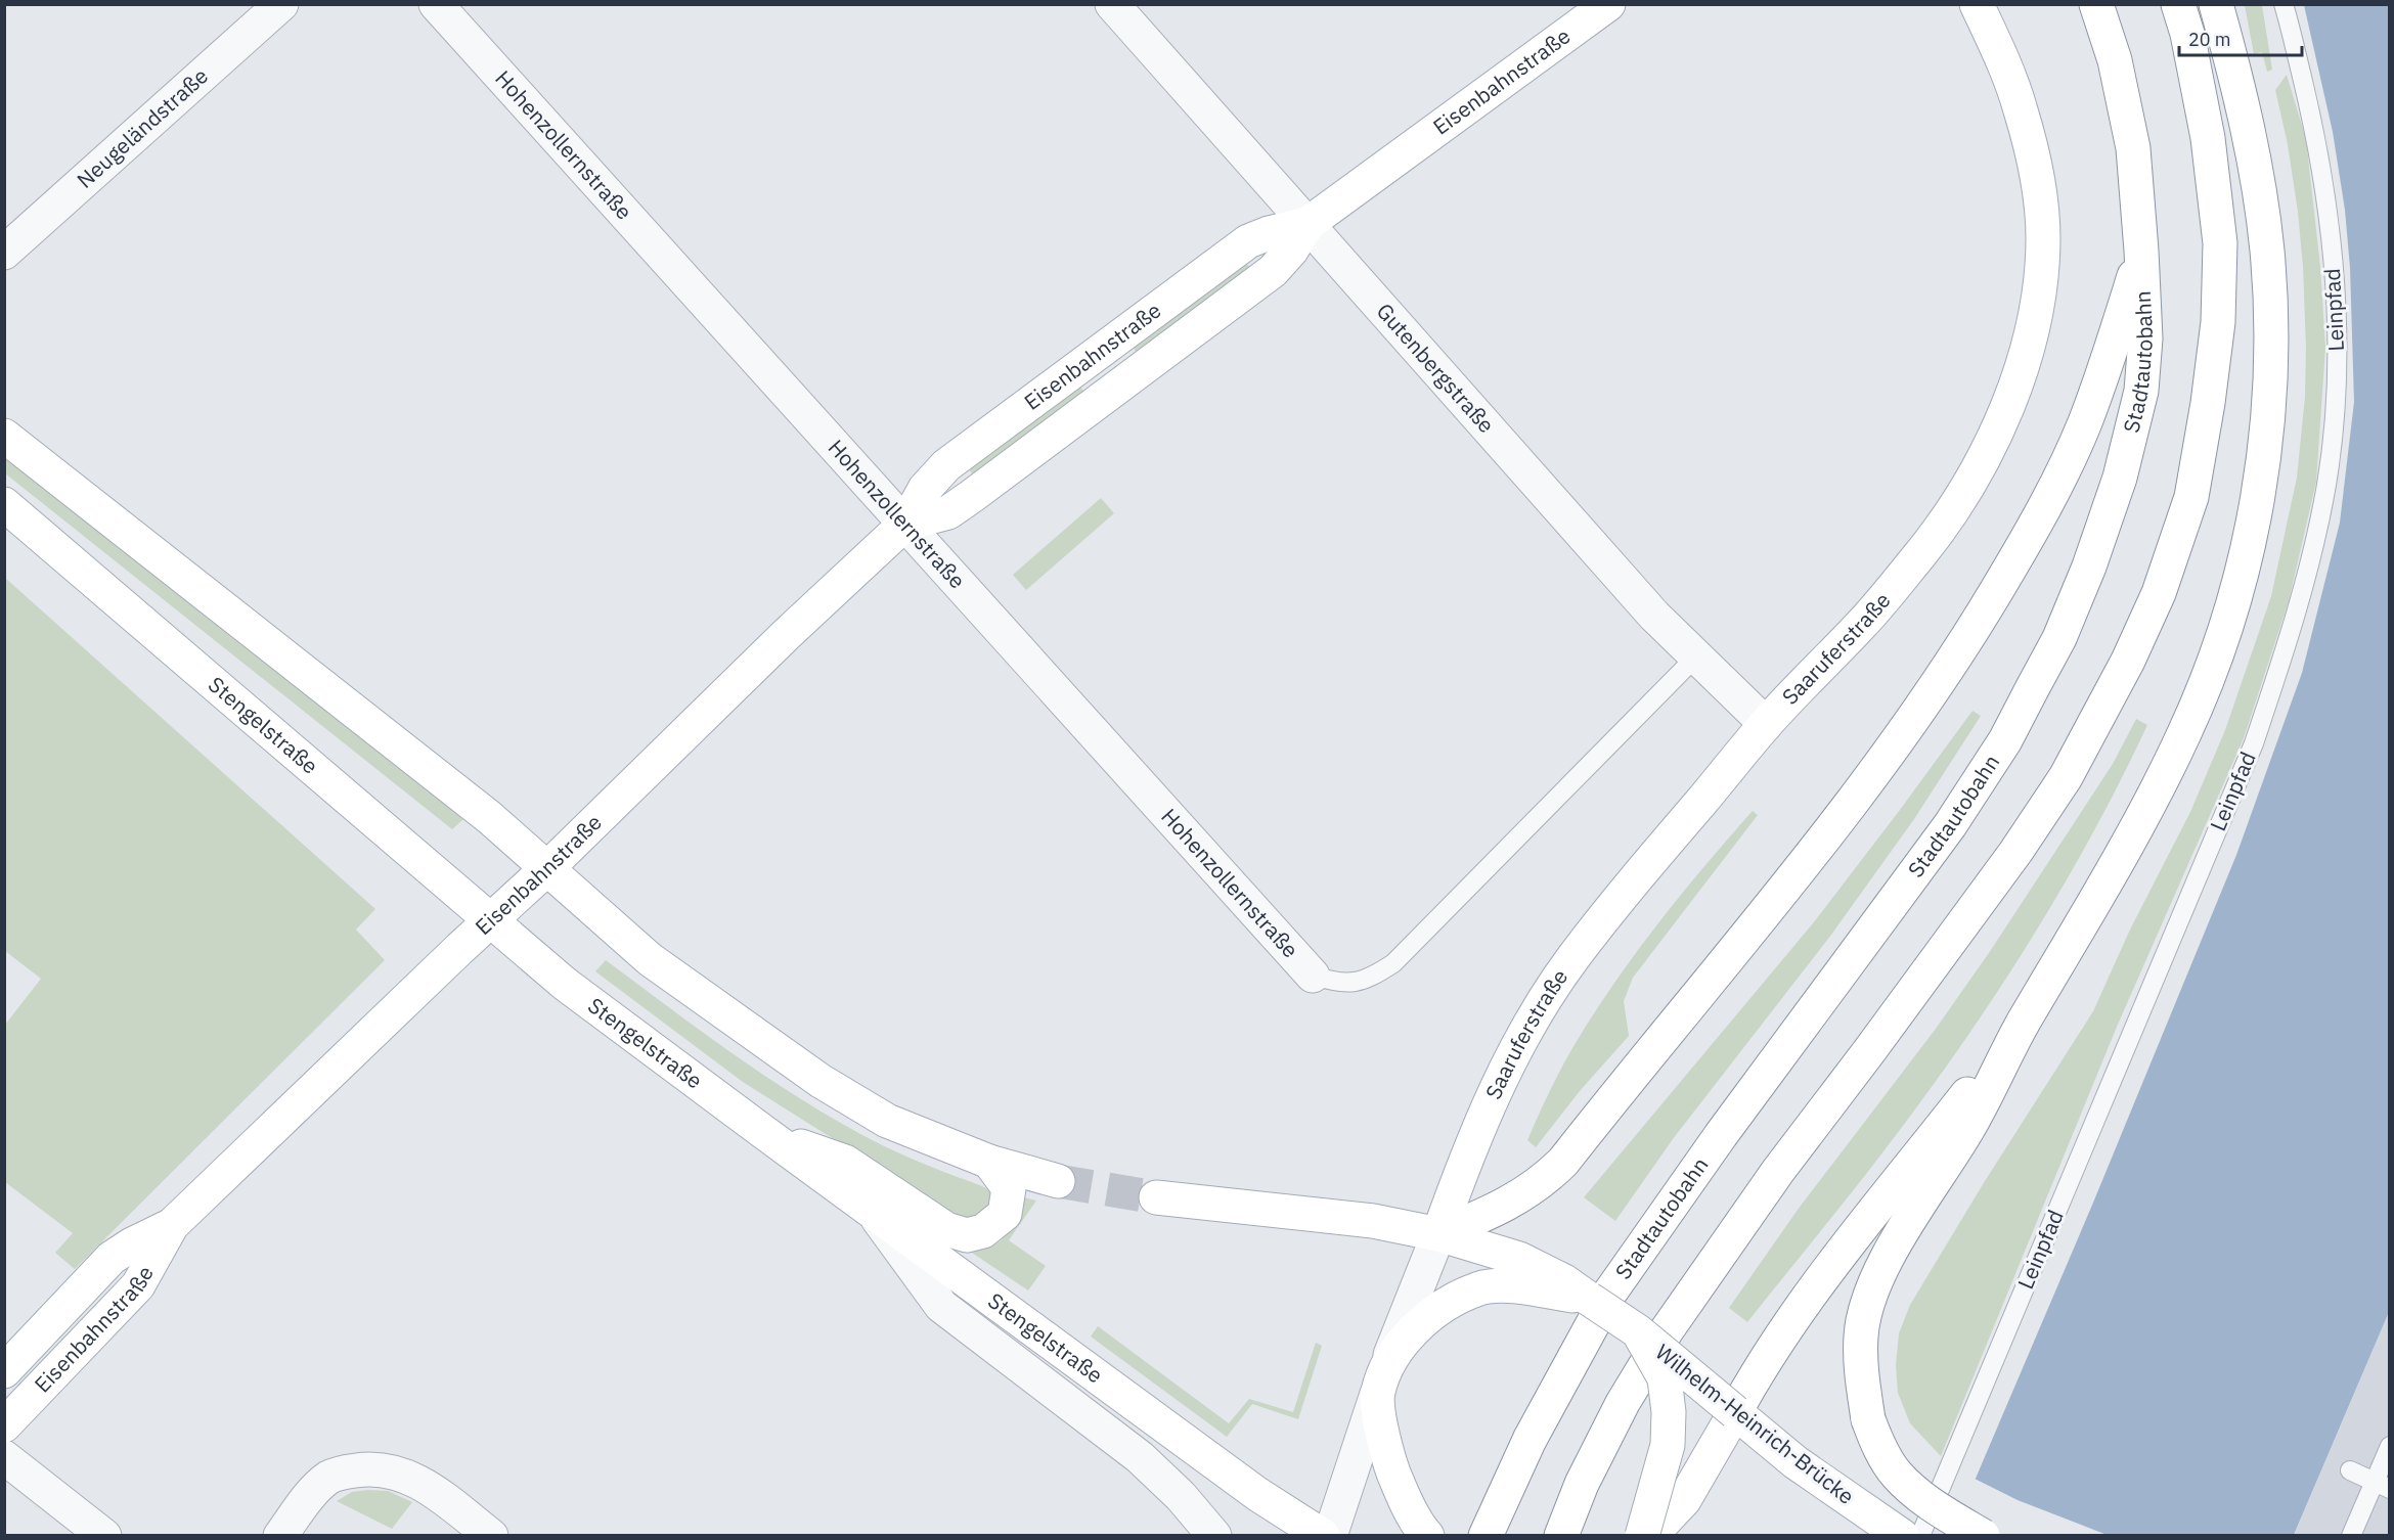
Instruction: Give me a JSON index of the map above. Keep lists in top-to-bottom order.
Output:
{
  "streets": {
    "main road": [
      "Eisenbahnstraße",
      "Stadtautobahn",
      "Saaruferstraße",
      "Stengelstraße",
      "Wilhelm-Heinrich-Brücke"
    ],
    "street": ["Neugeländstraße", "Hohenzollernstraße", "Gutenbergstraße"],
    "lane": ["Leinpfad"]
  },
  "crossings": [
    ["Eisenbahnstraße", "Hohenzollernstraße"],
    ["Eisenbahnstraße", "Gutenbergstraße"],
    ["Eisenbahnstraße", "Stengelstraße"],
    ["Hohenzollernstraße", "Gutenbergstraße"],
    ["Gutenbergstraße", "Saaruferstraße"],
    ["Saaruferstraße", "Wilhelm-Heinrich-Brücke"]
  ],
  "scale_bar": "20 m"
}
